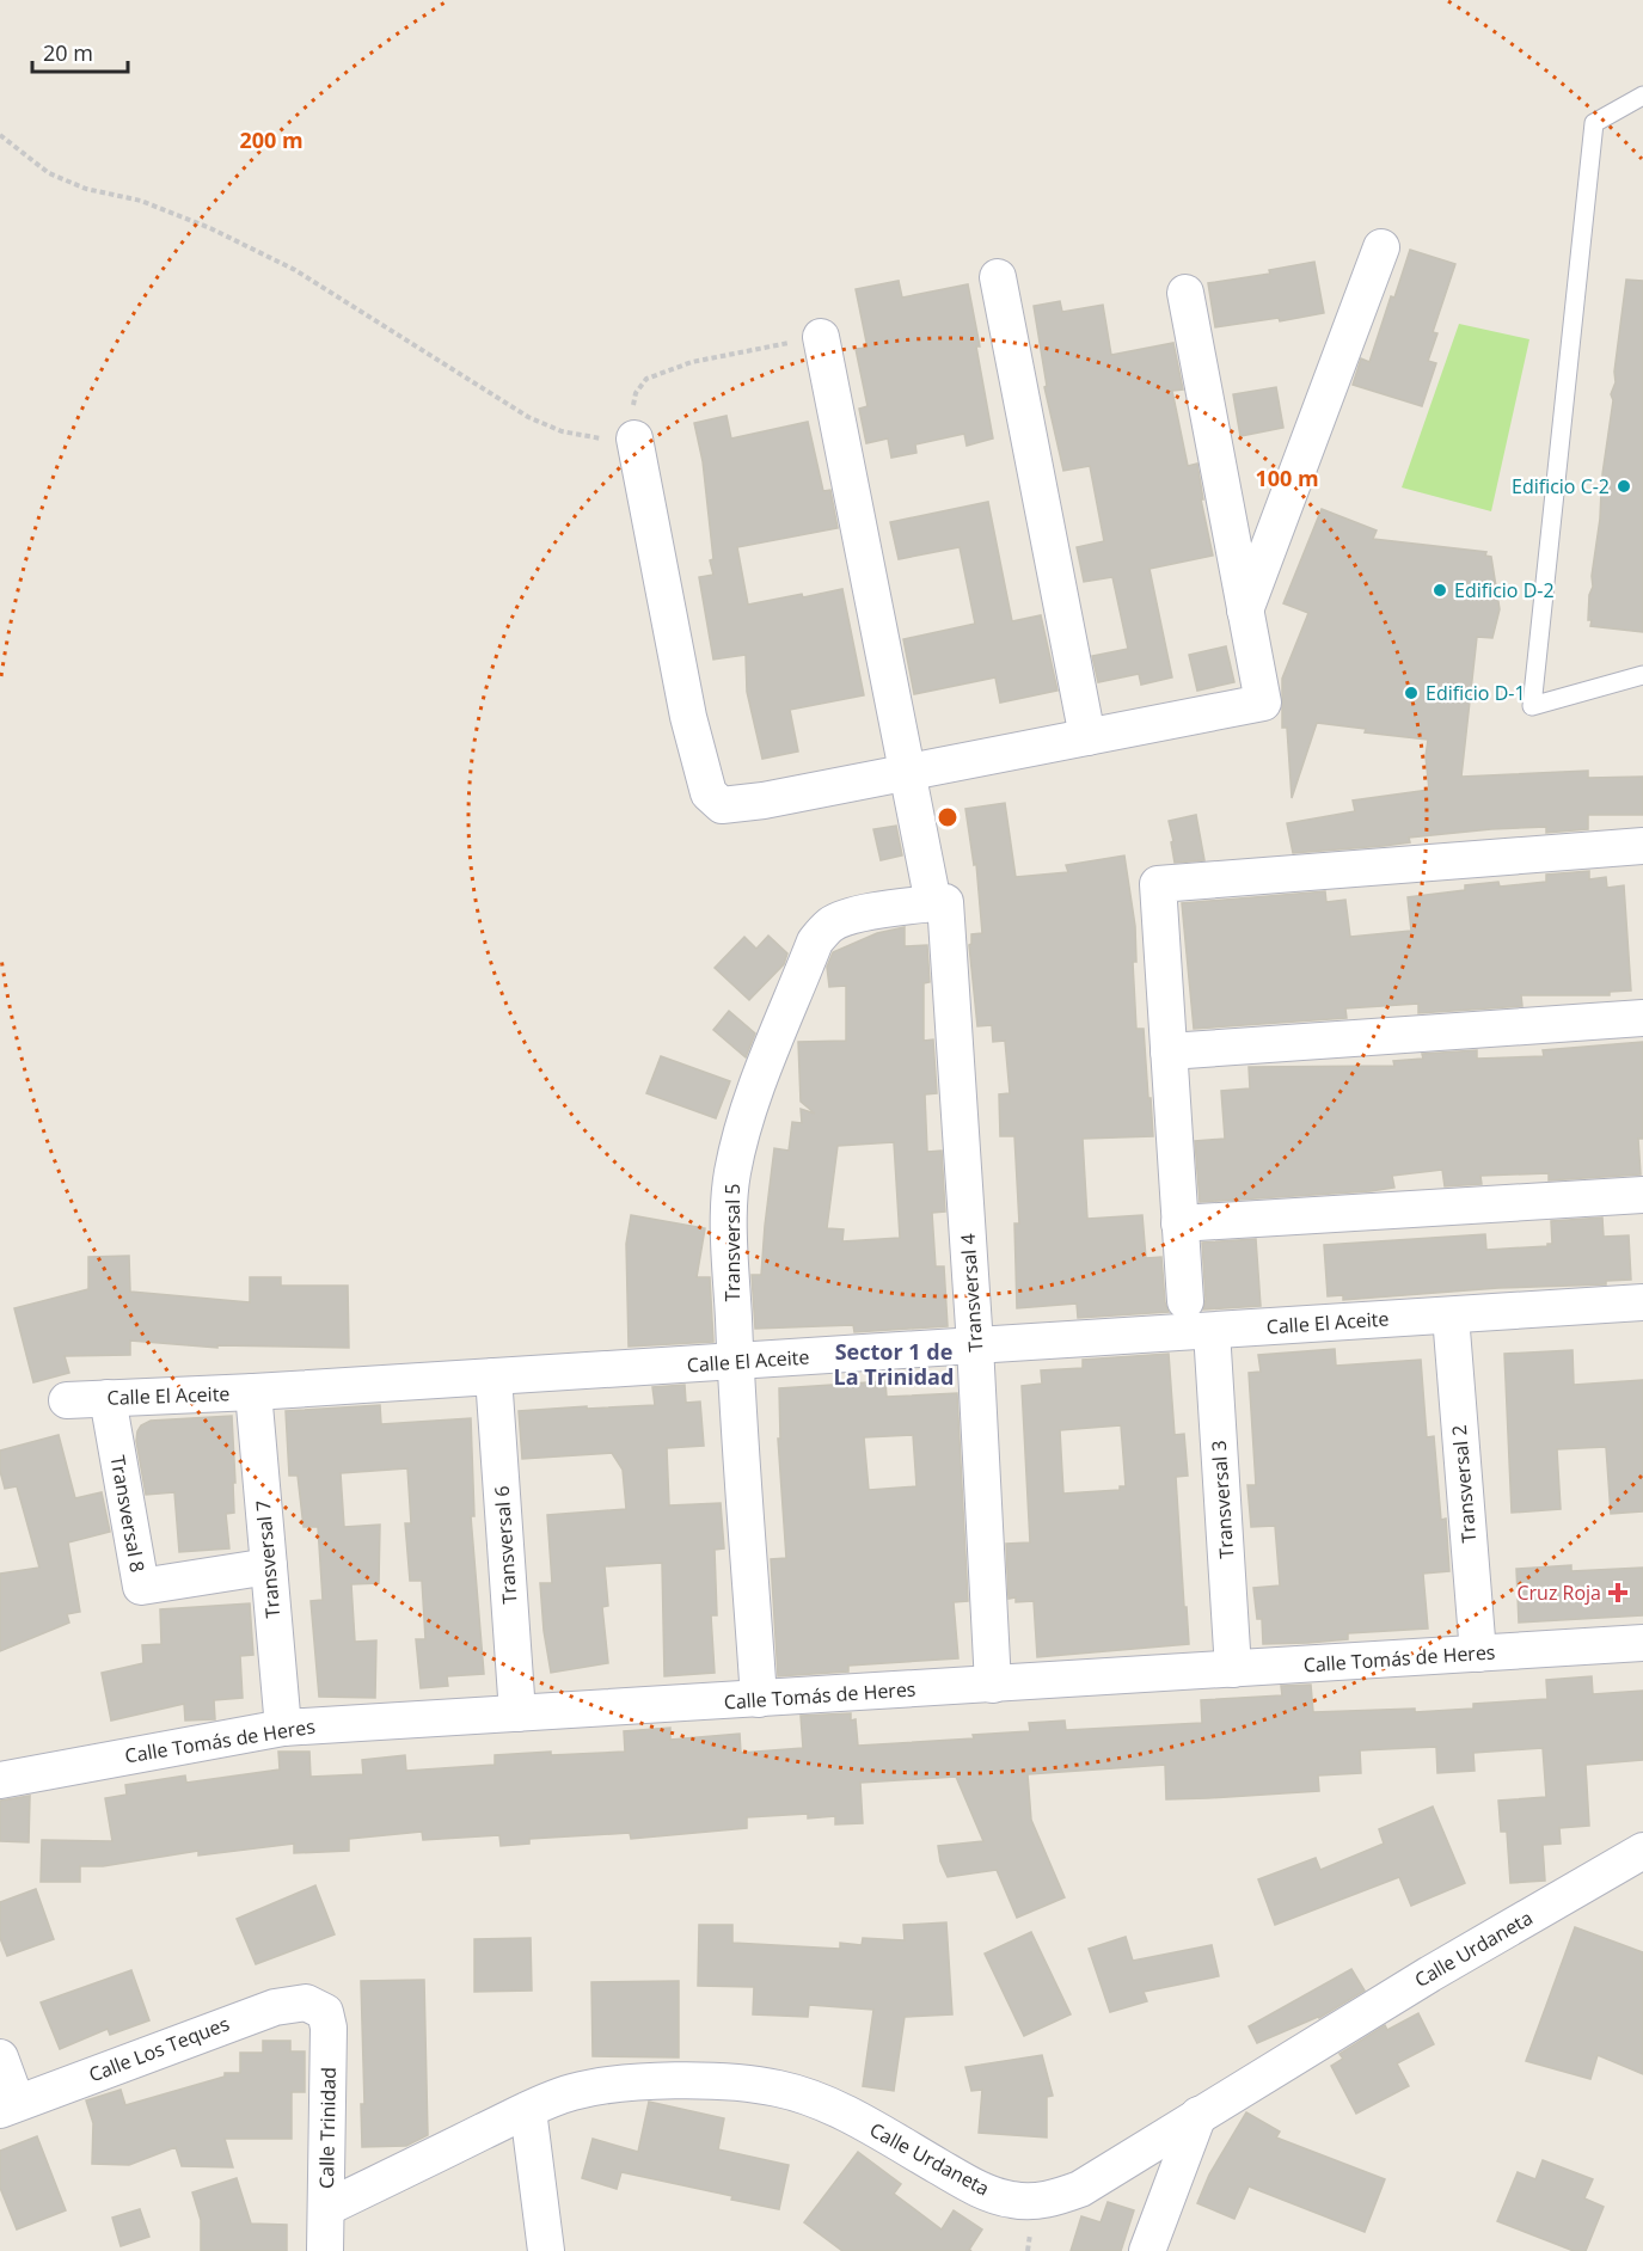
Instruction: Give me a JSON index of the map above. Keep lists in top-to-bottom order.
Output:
{
  "streets": {
    "street": [
      "Transversal 5",
      "Transversal 4",
      "Calle El Aceite",
      "Transversal 2",
      "Transversal 3",
      "Transversal 8",
      "Transversal 6",
      "Transversal 7",
      "Calle Tomás de Heres",
      "Calle Urdaneta",
      "Calle Los Teques",
      "Calle Trinidad"
    ]
  },
  "crossings": [
    ["Transversal 5", "Transversal 4"],
    ["Transversal 5", "Calle El Aceite"],
    ["Transversal 5", "Calle Tomás de Heres"],
    ["Transversal 4", "Calle El Aceite"],
    ["Transversal 4", "Calle Tomás de Heres"],
    ["Calle El Aceite", "Transversal 2"],
    ["Calle El Aceite", "Transversal 3"],
    ["Calle El Aceite", "Transversal 8"],
    ["Calle El Aceite", "Transversal 6"],
    ["Calle El Aceite", "Transversal 7"],
    ["Transversal 2", "Calle Tomás de Heres"],
    ["Transversal 3", "Calle Tomás de Heres"],
    ["Transversal 8", "Transversal 7"],
    ["Transversal 6", "Calle Tomás de Heres"],
    ["Transversal 7", "Calle Tomás de Heres"],
    ["Calle Urdaneta", "Calle Trinidad"],
    ["Calle Los Teques", "Calle Trinidad"]
  ],
  "districts": ["Sector 1 de La Trinidad"],
  "places": {
    "other": ["Edificio C-2", "Edificio D-2", "Edificio D-1"],
    "health": ["Cruz Roja"]
  },
  "scale_bar": "20 m",
  "rings": ["200 m", "100 m"]
}
